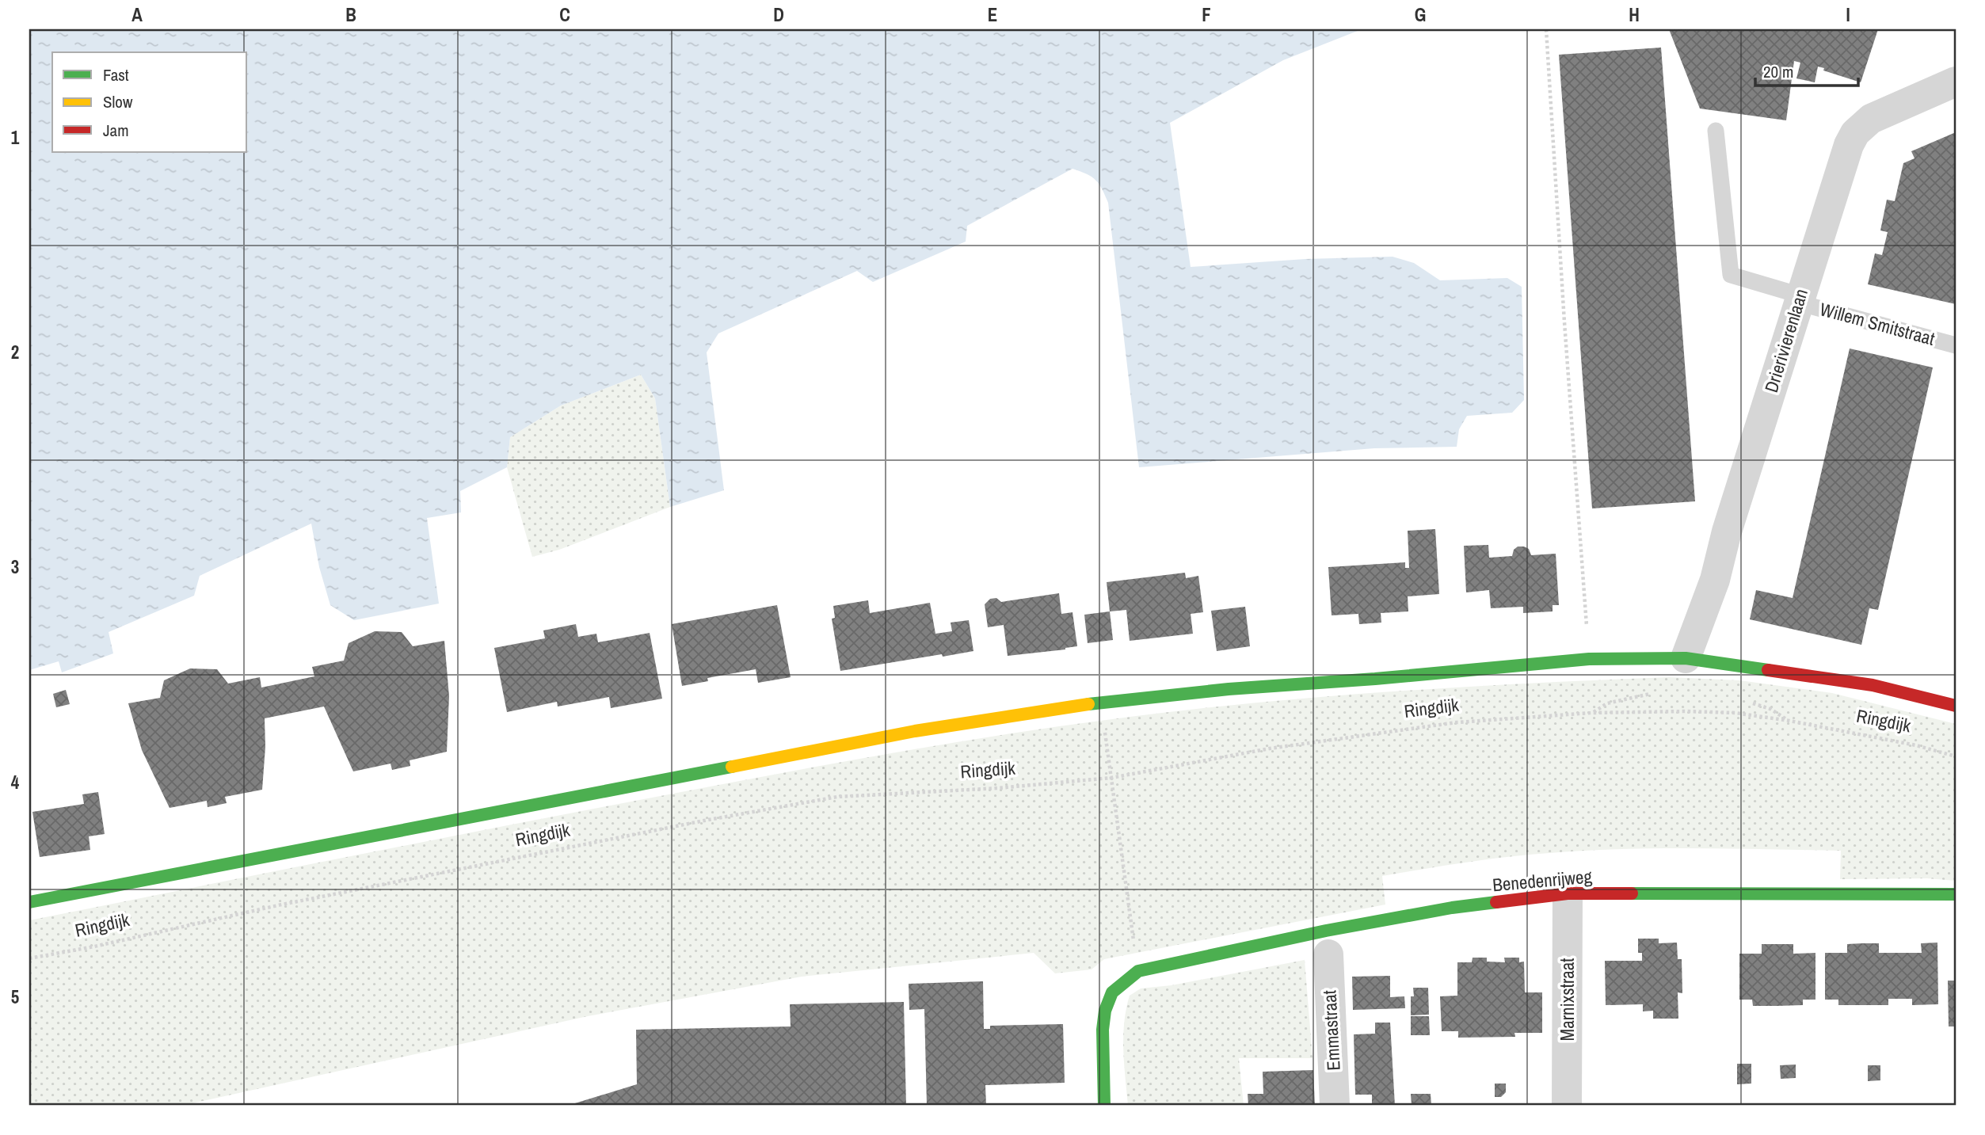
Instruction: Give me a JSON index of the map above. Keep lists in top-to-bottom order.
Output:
{
  "streets": {
    "street": [
      "Drierivierenlaan",
      "Ringdijk",
      "Benedenrijweg",
      "Marnixstraat",
      "Emmastraat"
    ],
    "lane": ["Willem Smitstraat"]
  },
  "crossings": [
    ["Willem Smitstraat", "Drierivierenlaan"],
    ["Drierivierenlaan", "Ringdijk"],
    ["Benedenrijweg", "Marnixstraat"]
  ],
  "legend": ["Fast", "Slow", "Jam"],
  "scale_bar": "20 m",
  "grid": {
    "columns": [
      "A",
      "B",
      "C",
      "D",
      "E",
      "F",
      "G",
      "H",
      "I"
    ],
    "rows": [
      "1",
      "2",
      "3",
      "4",
      "5"
    ]
  }
}
